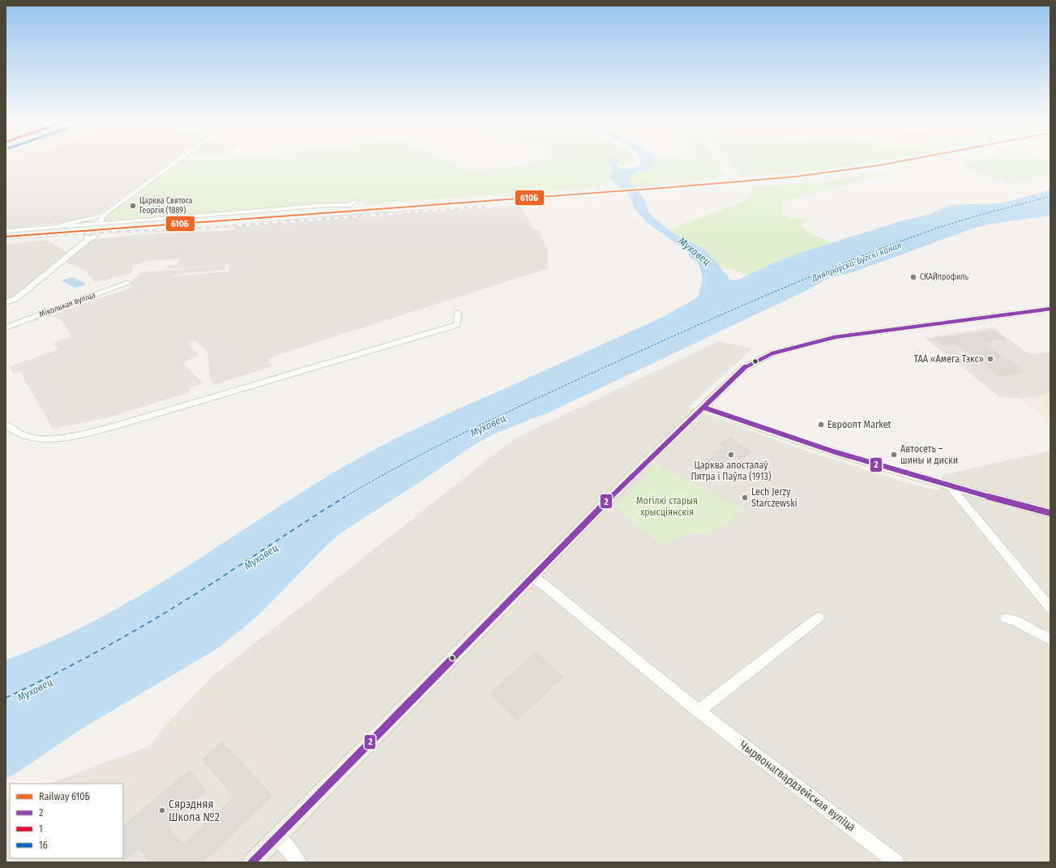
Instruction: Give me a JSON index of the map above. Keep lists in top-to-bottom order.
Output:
{
  "streets": {
    "street": ["Міколькая вуліца", "Чырвонагвардзейская вуліца"]
  },
  "water": ["Мухавец", "Дняпроўска-Бугскі канал"],
  "parks": ["Могілкі старыя хрысціянскія"],
  "places": [
    "Царква Святога Георгія (1889)",
    "СКАЙпрофиль",
    "ТАА «Амега Тэкс»",
    "Евроопт Market",
    "Царква апосталаў Пятра і Паўла (1913)",
    "Автосеть – шины и диски",
    "Lech Jerzy Starczewski",
    "Сярэдняя Школа №2"
  ],
  "lines": ["rail line 610Б", "transit line 2"],
  "legend": [
    "Railway 610Б",
    "2",
    "1",
    "16"
  ]
}
